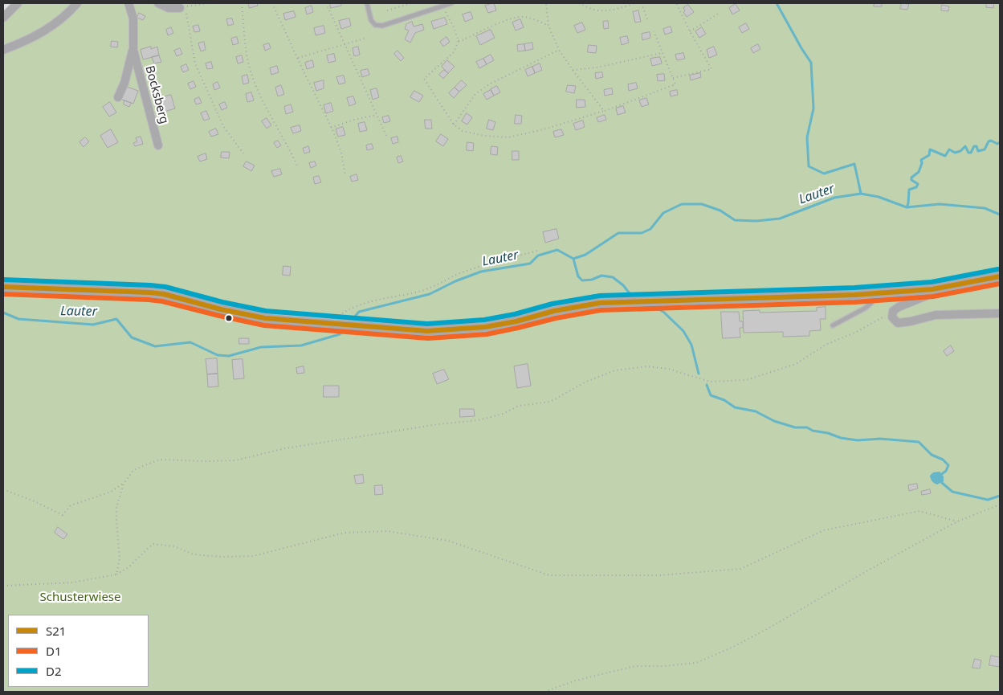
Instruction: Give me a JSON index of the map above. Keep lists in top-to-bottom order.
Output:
{
  "streets": {
    "street": ["Bocksberg"]
  },
  "water": ["Lauter"],
  "parks": ["Schusterwiese"],
  "lines": ["transit line D2", "transit line S21", "transit line D1"],
  "legend": ["S21", "D1", "D2"]
}
